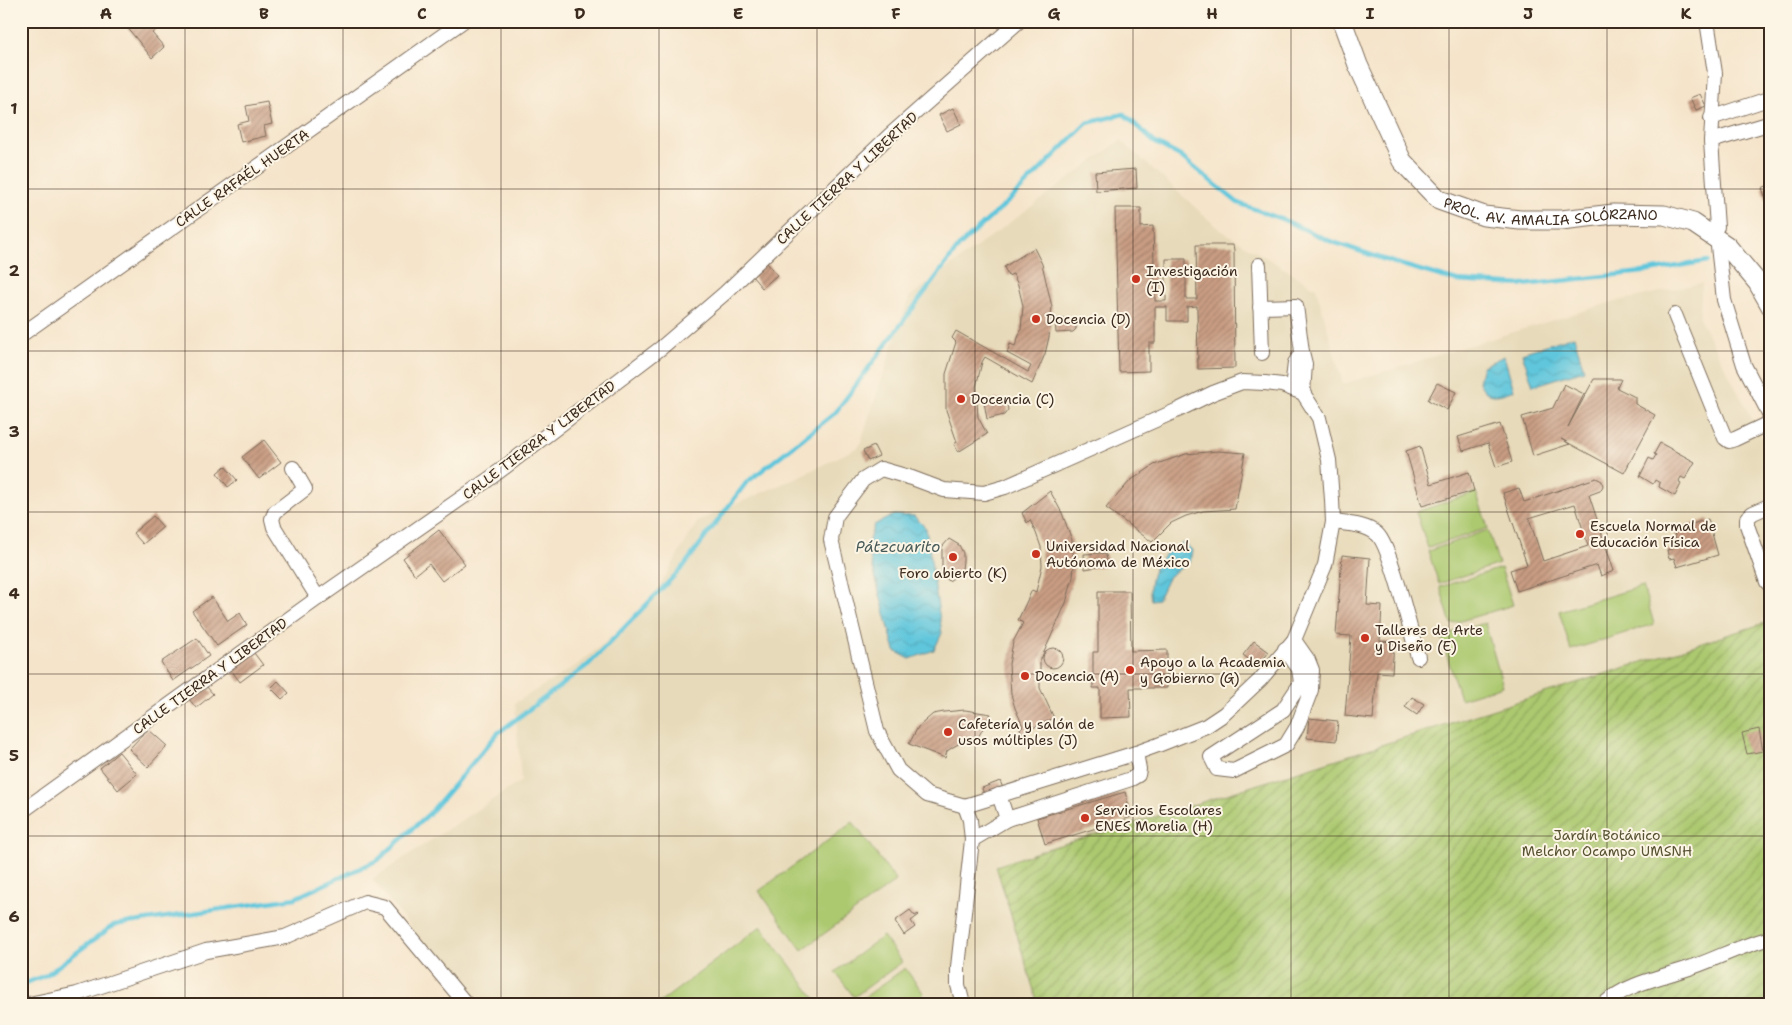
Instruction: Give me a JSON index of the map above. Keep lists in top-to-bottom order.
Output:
{
  "streets": {
    "main road": ["PROL. AV. AMALIA SOLÓRZANO"],
    "street": ["CALLE RAFAÉL HUERTA", "CALLE TIERRA Y LIBERTAD"]
  },
  "water": ["Pátzcuarito"],
  "parks": ["Jardín Botánico Melchor Ocampo UMSNH"],
  "places": [
    "Investigación (I)",
    "Docencia (D)",
    "Docencia (C)",
    "Escuela Normal de Educación Física",
    "Universidad Nacional Autónoma de México",
    "Foro abierto (K)",
    "Talleres de Arte y Diseño (E)",
    "Apoyo a la Academia y Gobierno (G)",
    "Docencia (A)",
    "Cafetería y salón de usos múltiples (J)",
    "Servicios Escolares ENES Morelia (H)"
  ],
  "grid": {
    "columns": [
      "A",
      "B",
      "C",
      "D",
      "E",
      "F",
      "G",
      "H",
      "I",
      "J",
      "K"
    ],
    "rows": [
      "1",
      "2",
      "3",
      "4",
      "5",
      "6"
    ]
  }
}
